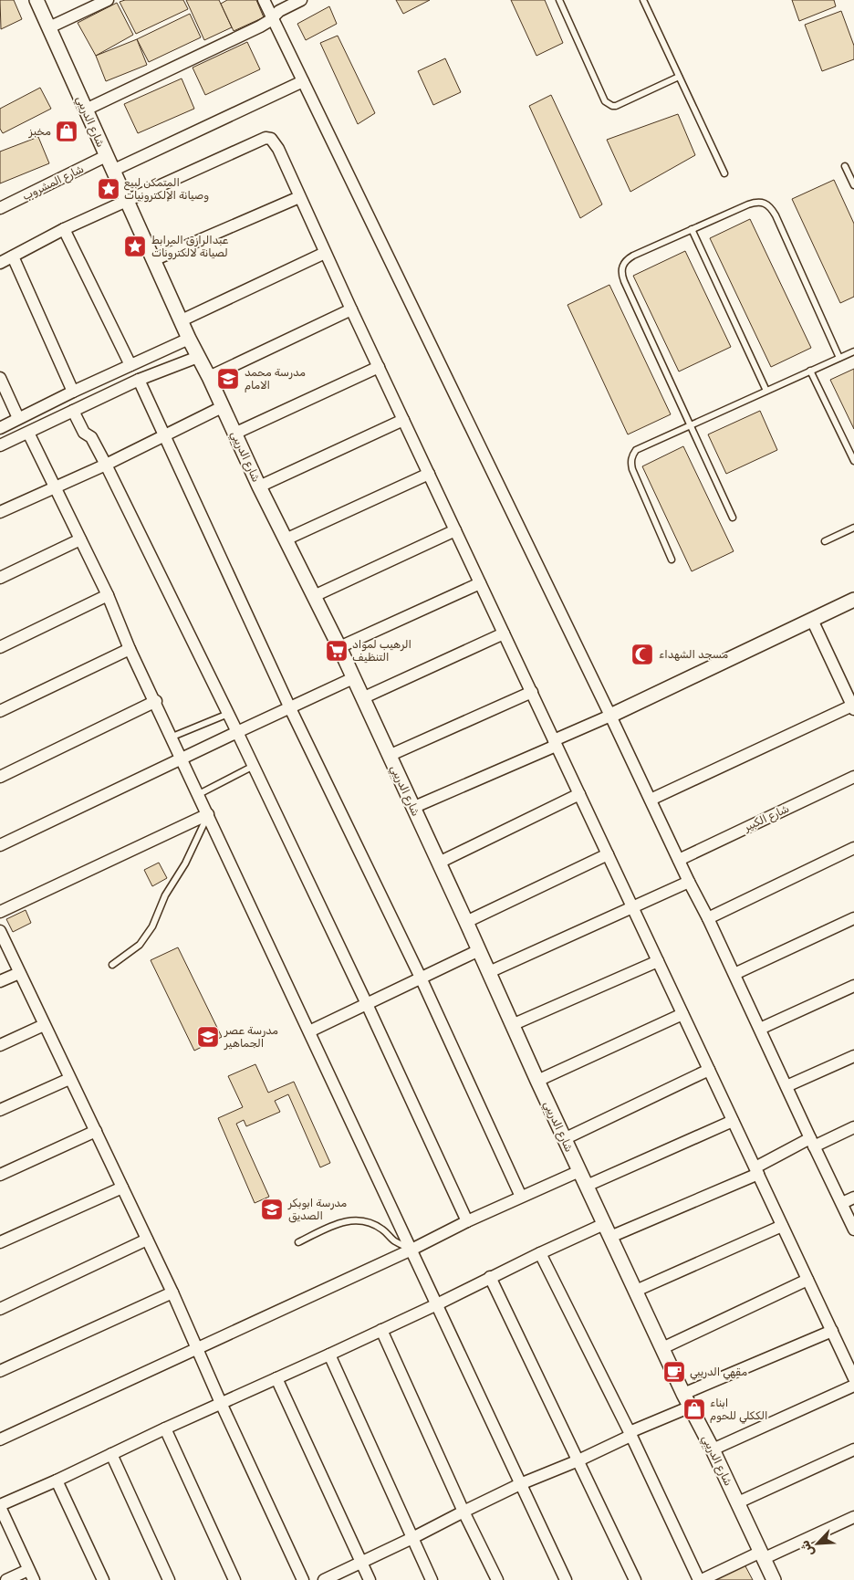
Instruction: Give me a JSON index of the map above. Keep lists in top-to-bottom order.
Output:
{
  "streets": {
    "street": ["شارع الدريبي", "شارع المشروب", "شارع الكبير"]
  },
  "crossings": [
    ["شارع الدريبي", "شارع المشروب"]
  ],
  "places": {
    "shop": ["مخبز", "ابناء الككلي للحوم"],
    "place": ["المتمكن لبيع وصيانة الإلكترونيات", "عبدالرازق المرابط لصيانة لالكترونات"],
    "school or university": ["مدرسة محمد الامام", "مدرسة عصر الجماهير", "مدرسة ابوبكر الصديق"],
    "supermarket": ["الرهيب لمواد التنظيف"],
    "mosque": ["مسجد الشهداء"],
    "cafe": ["مقهي الدريبي"]
  },
  "north": "bottom left"
}
